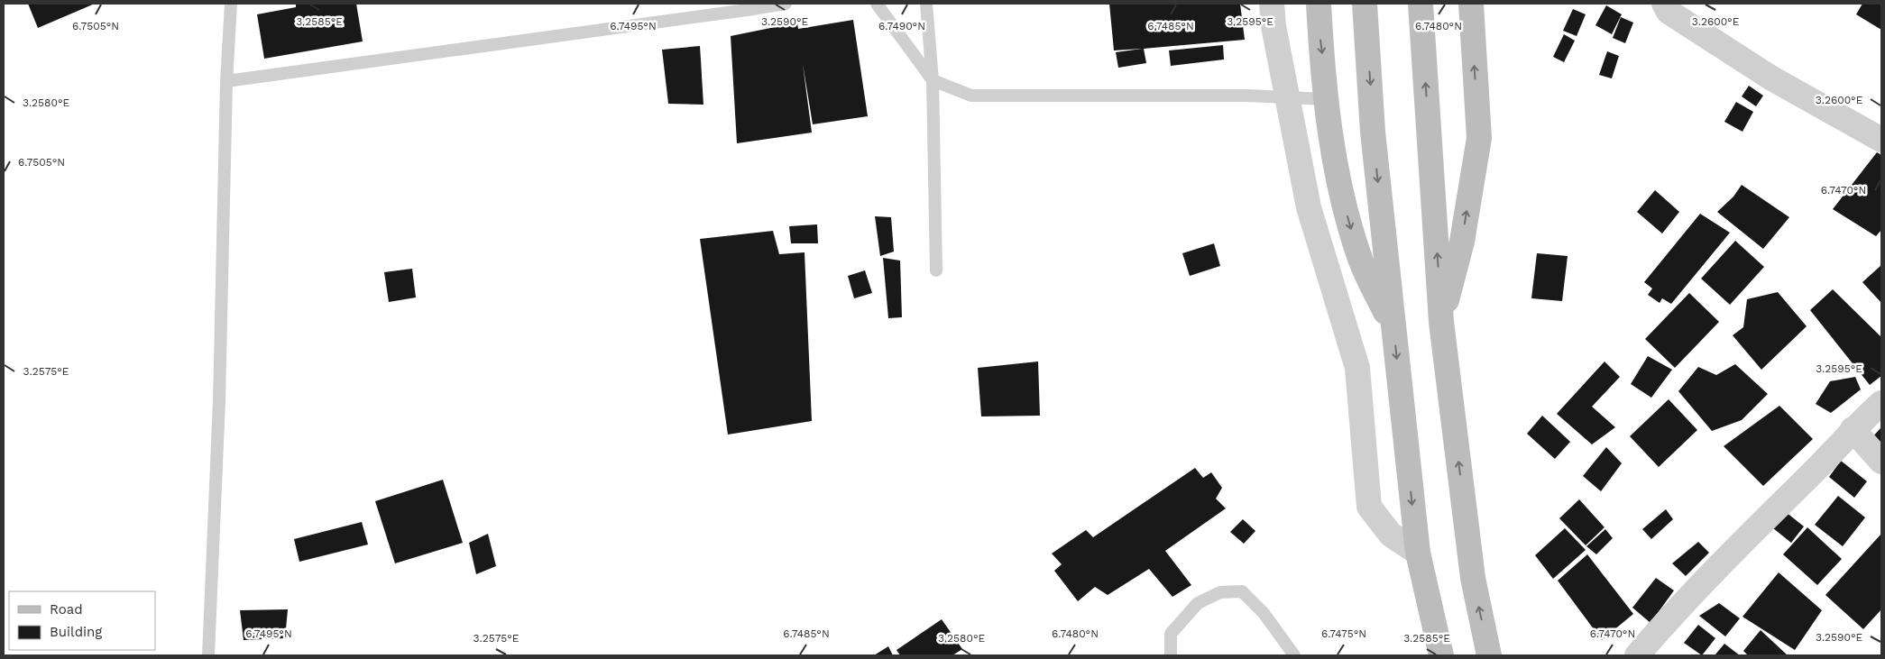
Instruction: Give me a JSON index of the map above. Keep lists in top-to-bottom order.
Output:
{
  "legend": ["Road", "Building"],
  "coordinates": [
    "3.2585°E",
    "3.2590°E",
    "3.2595°E",
    "3.2600°E",
    "6.7495°N",
    "6.7490°N",
    "6.7480°N",
    "6.7505°N",
    "6.7485°N",
    "3.2580°E",
    "6.7470°N",
    "3.2575°E",
    "6.7475°N"
  ]
}
